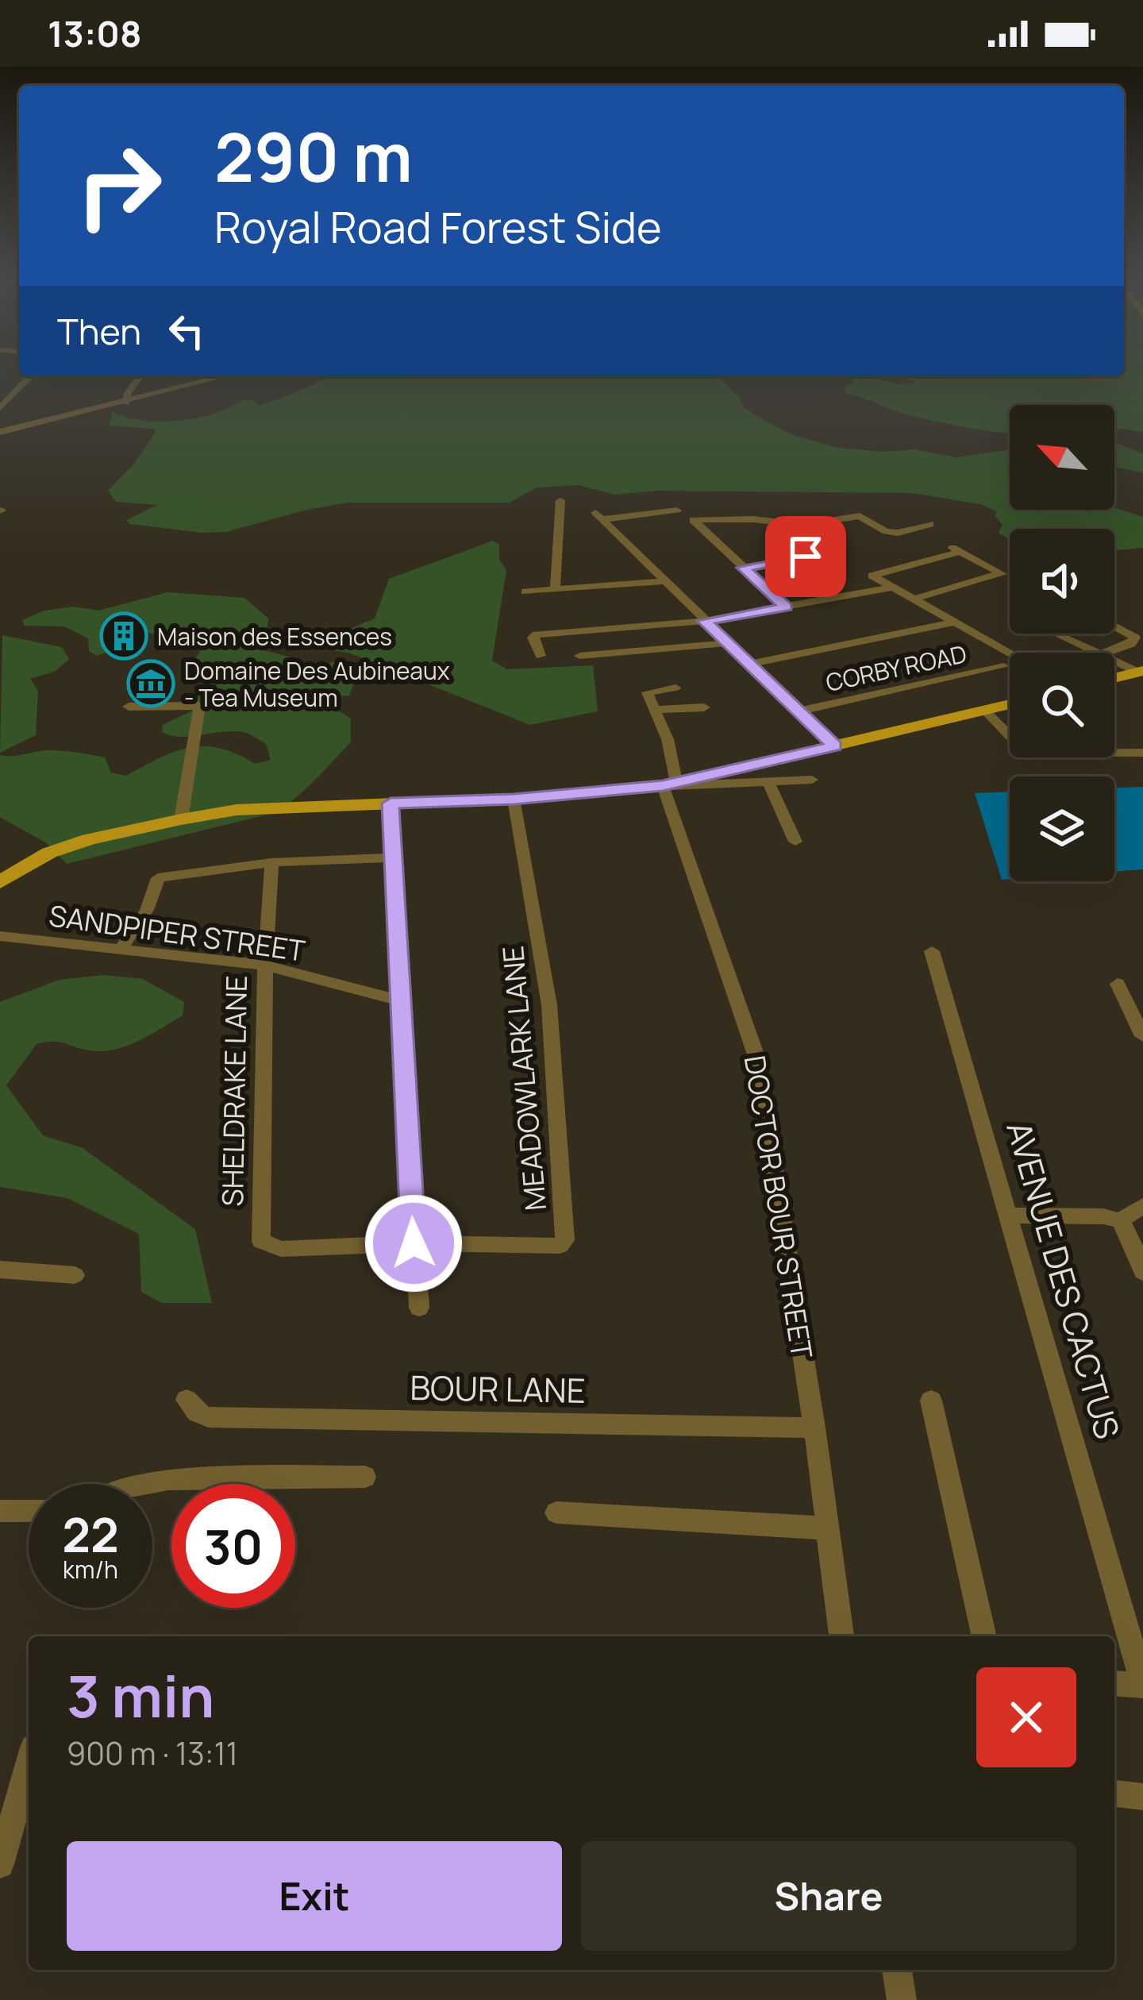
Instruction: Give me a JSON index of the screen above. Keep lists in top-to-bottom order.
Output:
{
  "streets": {
    "street": [
      "CORBY ROAD",
      "SANDPIPER STREET",
      "MEADOWLARK LANE",
      "SHELDRAKE LANE",
      "DOCTOR BOUR STREET",
      "AVENUE DES CACTUS",
      "BOUR LANE"
    ]
  },
  "crossings": [
    ["SANDPIPER STREET", "SHELDRAKE LANE"],
    ["MEADOWLARK LANE", "SHELDRAKE LANE"],
    ["DOCTOR BOUR STREET", "BOUR LANE"]
  ],
  "places": {
    "building": ["Maison des Essences"],
    "museum": ["Domaine Des Aubineaux - Tea Museum"]
  },
  "north": "top left",
  "page": {
    "status": "13:08",
    "turn": ["290 m", "Royal Road Forest Side"],
    "then": "Then",
    "speed": "22 km/h",
    "limit": "30",
    "heading": ["3 min", "900 m · 13:11"],
    "buttons": ["Exit", "Share"]
  }
}
